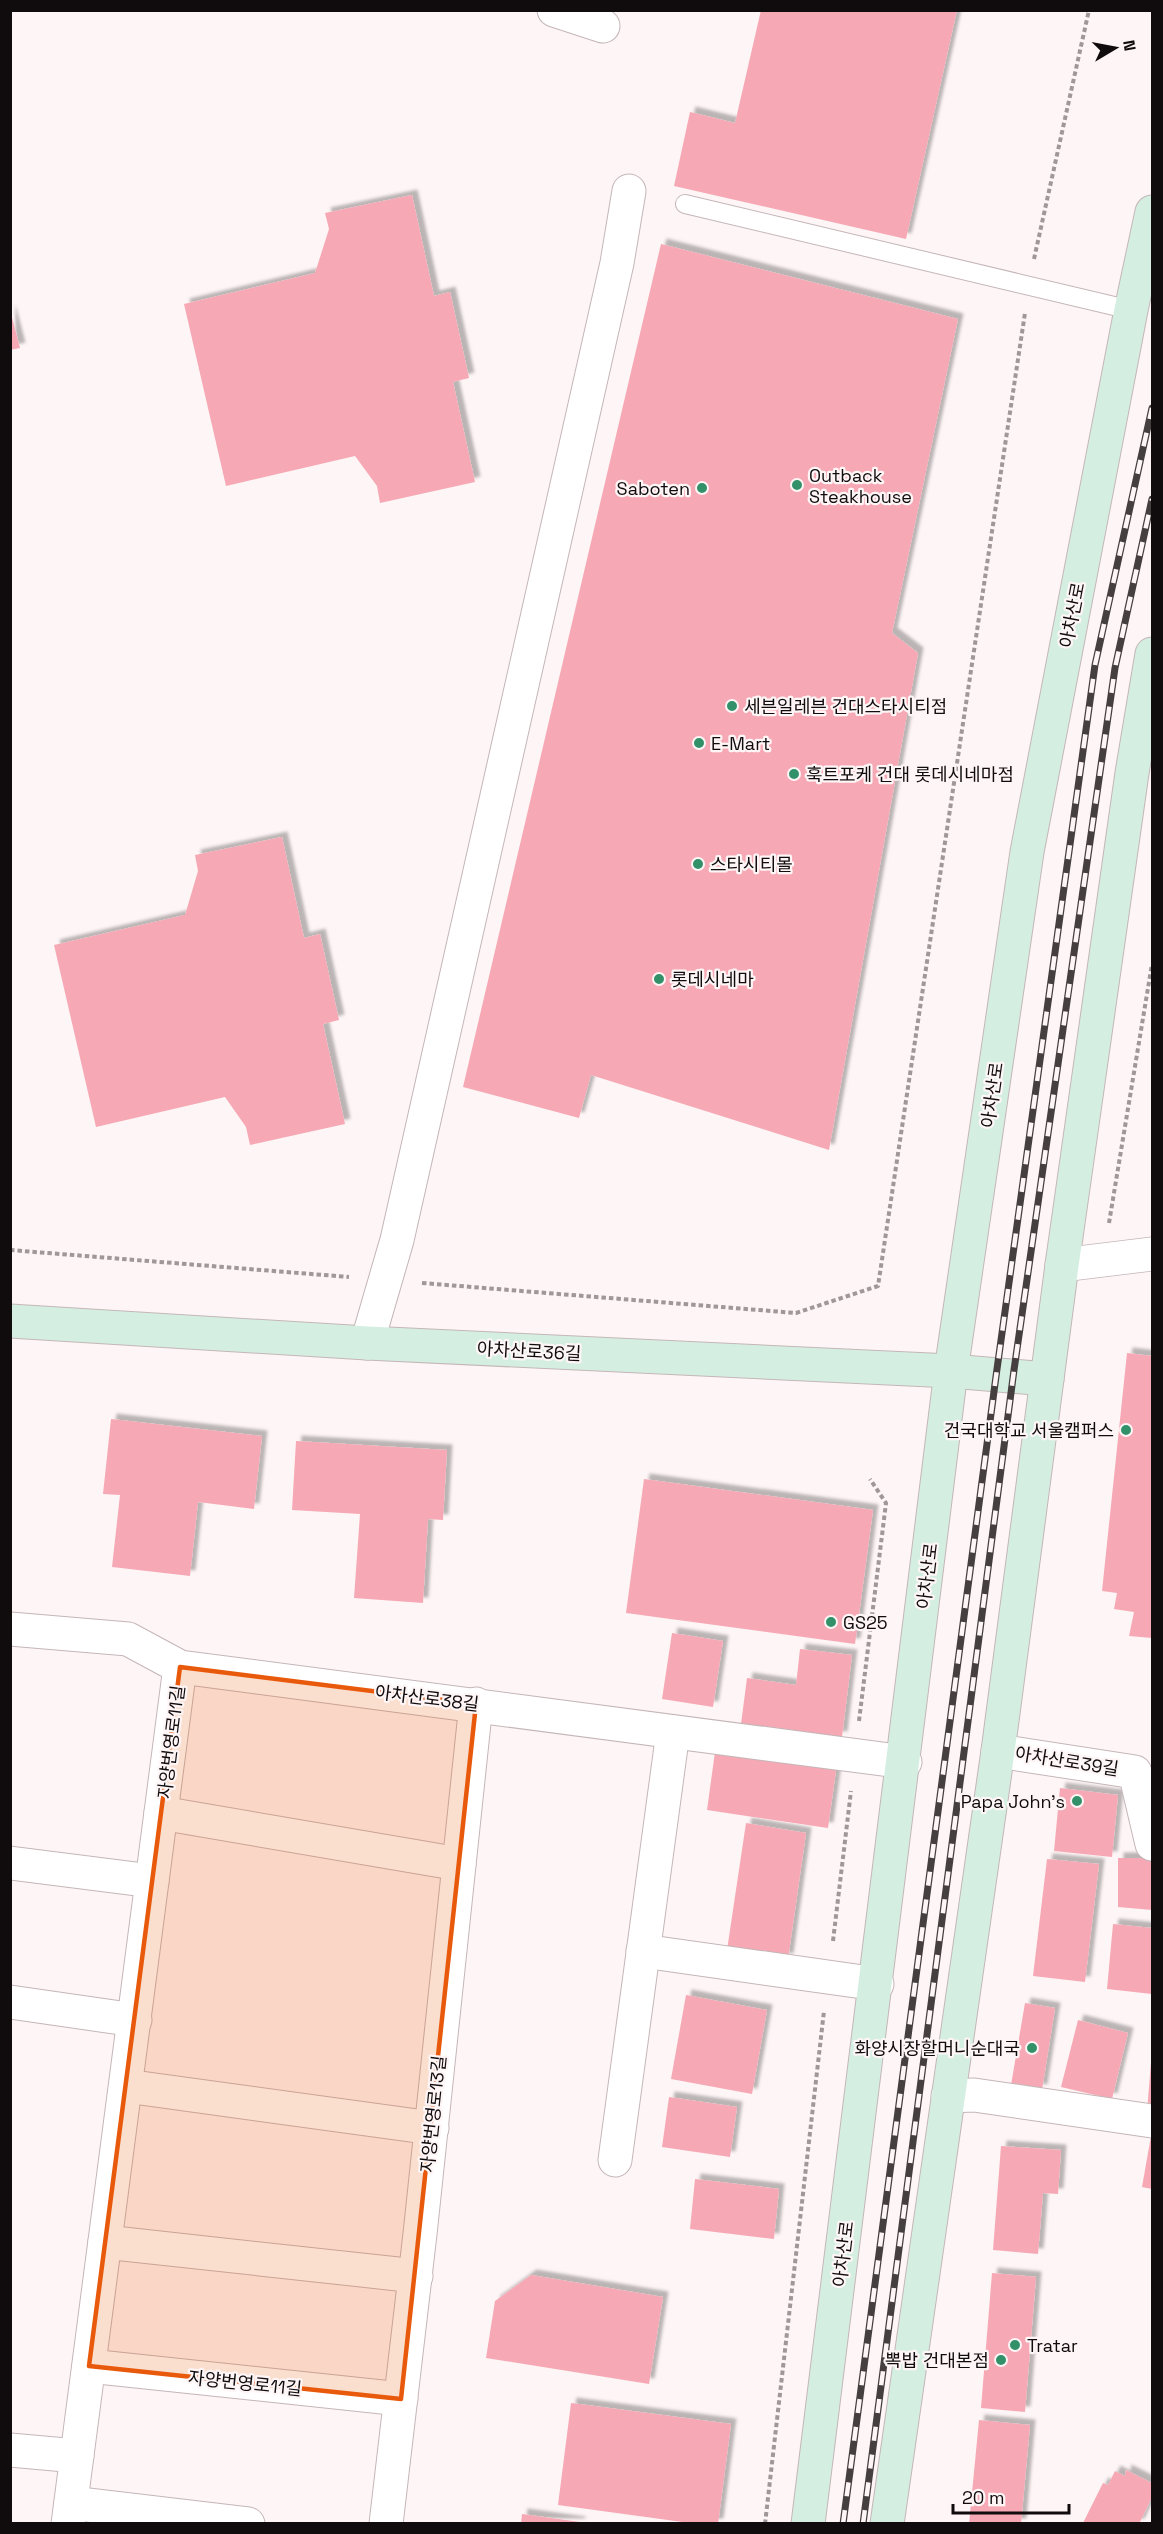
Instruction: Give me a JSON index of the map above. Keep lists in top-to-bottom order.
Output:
{
  "streets": {
    "main road": ["아차산로", "아차산로36길"],
    "street": [
      "아차산로38길",
      "자양번영로11길",
      "아차산로39길",
      "자양번영로13길"
    ]
  },
  "crossings": [
    ["아차산로", "아차산로36길"],
    ["아차산로", "아차산로38길"],
    ["아차산로38길", "자양번영로11길"],
    ["아차산로38길", "자양번영로13길"],
    ["자양번영로11길", "자양번영로13길"]
  ],
  "places": [
    "Outback Steakhouse",
    "Saboten",
    "세븐일레븐 건대스타시티점",
    "E-Mart",
    "훅트포케 건대 롯데시네마점",
    "스타시티몰",
    "롯데시네마",
    "건국대학교 서울캠퍼스",
    "GS25",
    "Papa John's",
    "화양시장할머니순대국",
    "Tratar",
    "뽁밥 건대본점"
  ],
  "scale_bar": "20 m",
  "north": "right"
}
